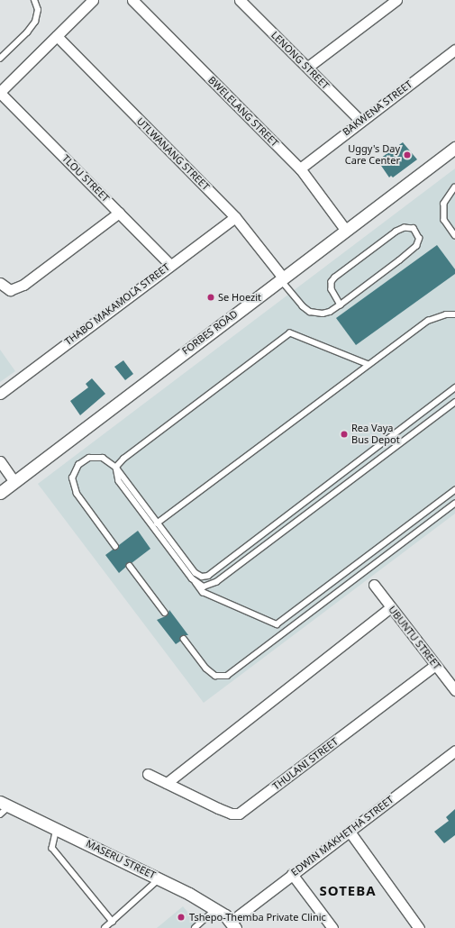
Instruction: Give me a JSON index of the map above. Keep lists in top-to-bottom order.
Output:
{
  "streets": {
    "street": [
      "LENONG STREET",
      "BAKWENA STREET",
      "BWELELANG STREET",
      "UTLWANANG STREET",
      "TLOU STREET",
      "THABO MAKAMOLA STREET",
      "FORBES ROAD",
      "UBUNTU STREET",
      "THULANI STREET",
      "EDWIN MAKHETHA STREET",
      "MASERU STREET"
    ]
  },
  "crossings": [
    ["LENONG STREET", "BAKWENA STREET"],
    ["BAKWENA STREET", "BWELELANG STREET"],
    ["BWELELANG STREET", "FORBES ROAD"],
    ["UTLWANANG STREET", "THABO MAKAMOLA STREET"],
    ["UTLWANANG STREET", "FORBES ROAD"],
    ["TLOU STREET", "THABO MAKAMOLA STREET"],
    ["UBUNTU STREET", "THULANI STREET"],
    ["EDWIN MAKHETHA STREET", "MASERU STREET"]
  ],
  "districts": ["SOTEBA"],
  "places": [
    "Uggy's Day Care Center",
    "Se Hoezit",
    "Rea Vaya Bus Depot",
    "Tshepo-Themba Private Clinic"
  ]
}
